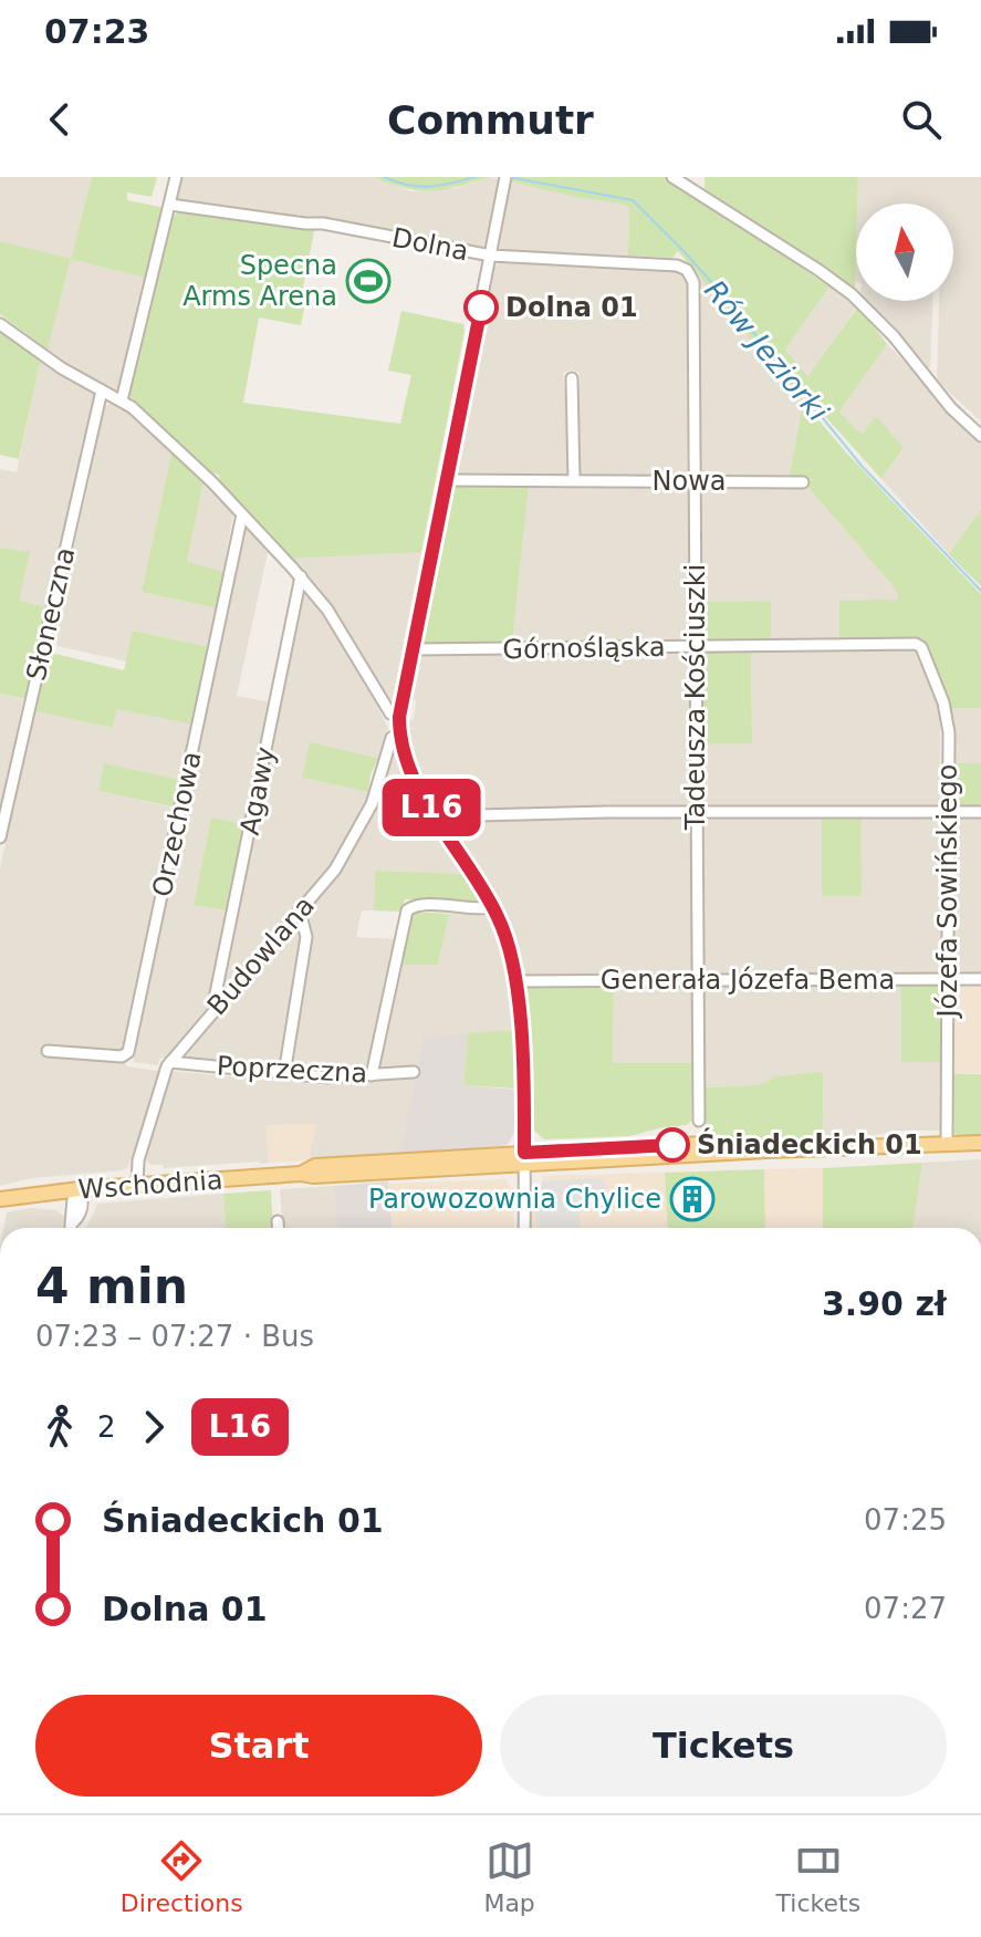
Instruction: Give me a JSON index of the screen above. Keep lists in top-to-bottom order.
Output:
{
  "streets": {
    "main road": ["Wschodnia"],
    "street": [
      "Dolna",
      "Nowa",
      "Słoneczna",
      "Górnośląska",
      "Tadeusza Kościuszki",
      "Agawy",
      "Orzechowa",
      "Józefa Sowińskiego",
      "Budowlana",
      "Generała Józefa Bema",
      "Poprzeczna"
    ]
  },
  "crossings": [
    ["Dolna", "Tadeusza Kościuszki"],
    ["Nowa", "Tadeusza Kościuszki"],
    ["Górnośląska", "Tadeusza Kościuszki"],
    ["Górnośląska", "Józefa Sowińskiego"],
    ["Tadeusza Kościuszki", "Generała Józefa Bema"],
    ["Agawy", "Budowlana"],
    ["Józefa Sowińskiego", "Generała Józefa Bema"],
    ["Józefa Sowińskiego", "Wschodnia"],
    ["Budowlana", "Poprzeczna"],
    ["Budowlana", "Wschodnia"]
  ],
  "water": ["Rów Jeziorki"],
  "places": {
    "sports": ["Specna Arms Arena"],
    "other": ["Dolna 01", "Śniadeckich 01"],
    "building": ["Parowozownia Chylice"]
  },
  "lines": ["bus line L16"],
  "north": "top",
  "page": {
    "status": "07:23",
    "header": "Commutr",
    "on_map": "L16",
    "heading": ["4 min", "07:23 – 07:27 · Bus", "3.90 zł"],
    "legs": ["2", "L16"],
    "list": [
      {
        "name": "Śniadeckich 01",
        "value": "07:25"
      },
      {
        "name": "Dolna 01",
        "value": "07:27"
      }
    ],
    "buttons": ["Start", "Tickets"],
    "tabs": ["Directions", "Map", "Tickets"]
  }
}
